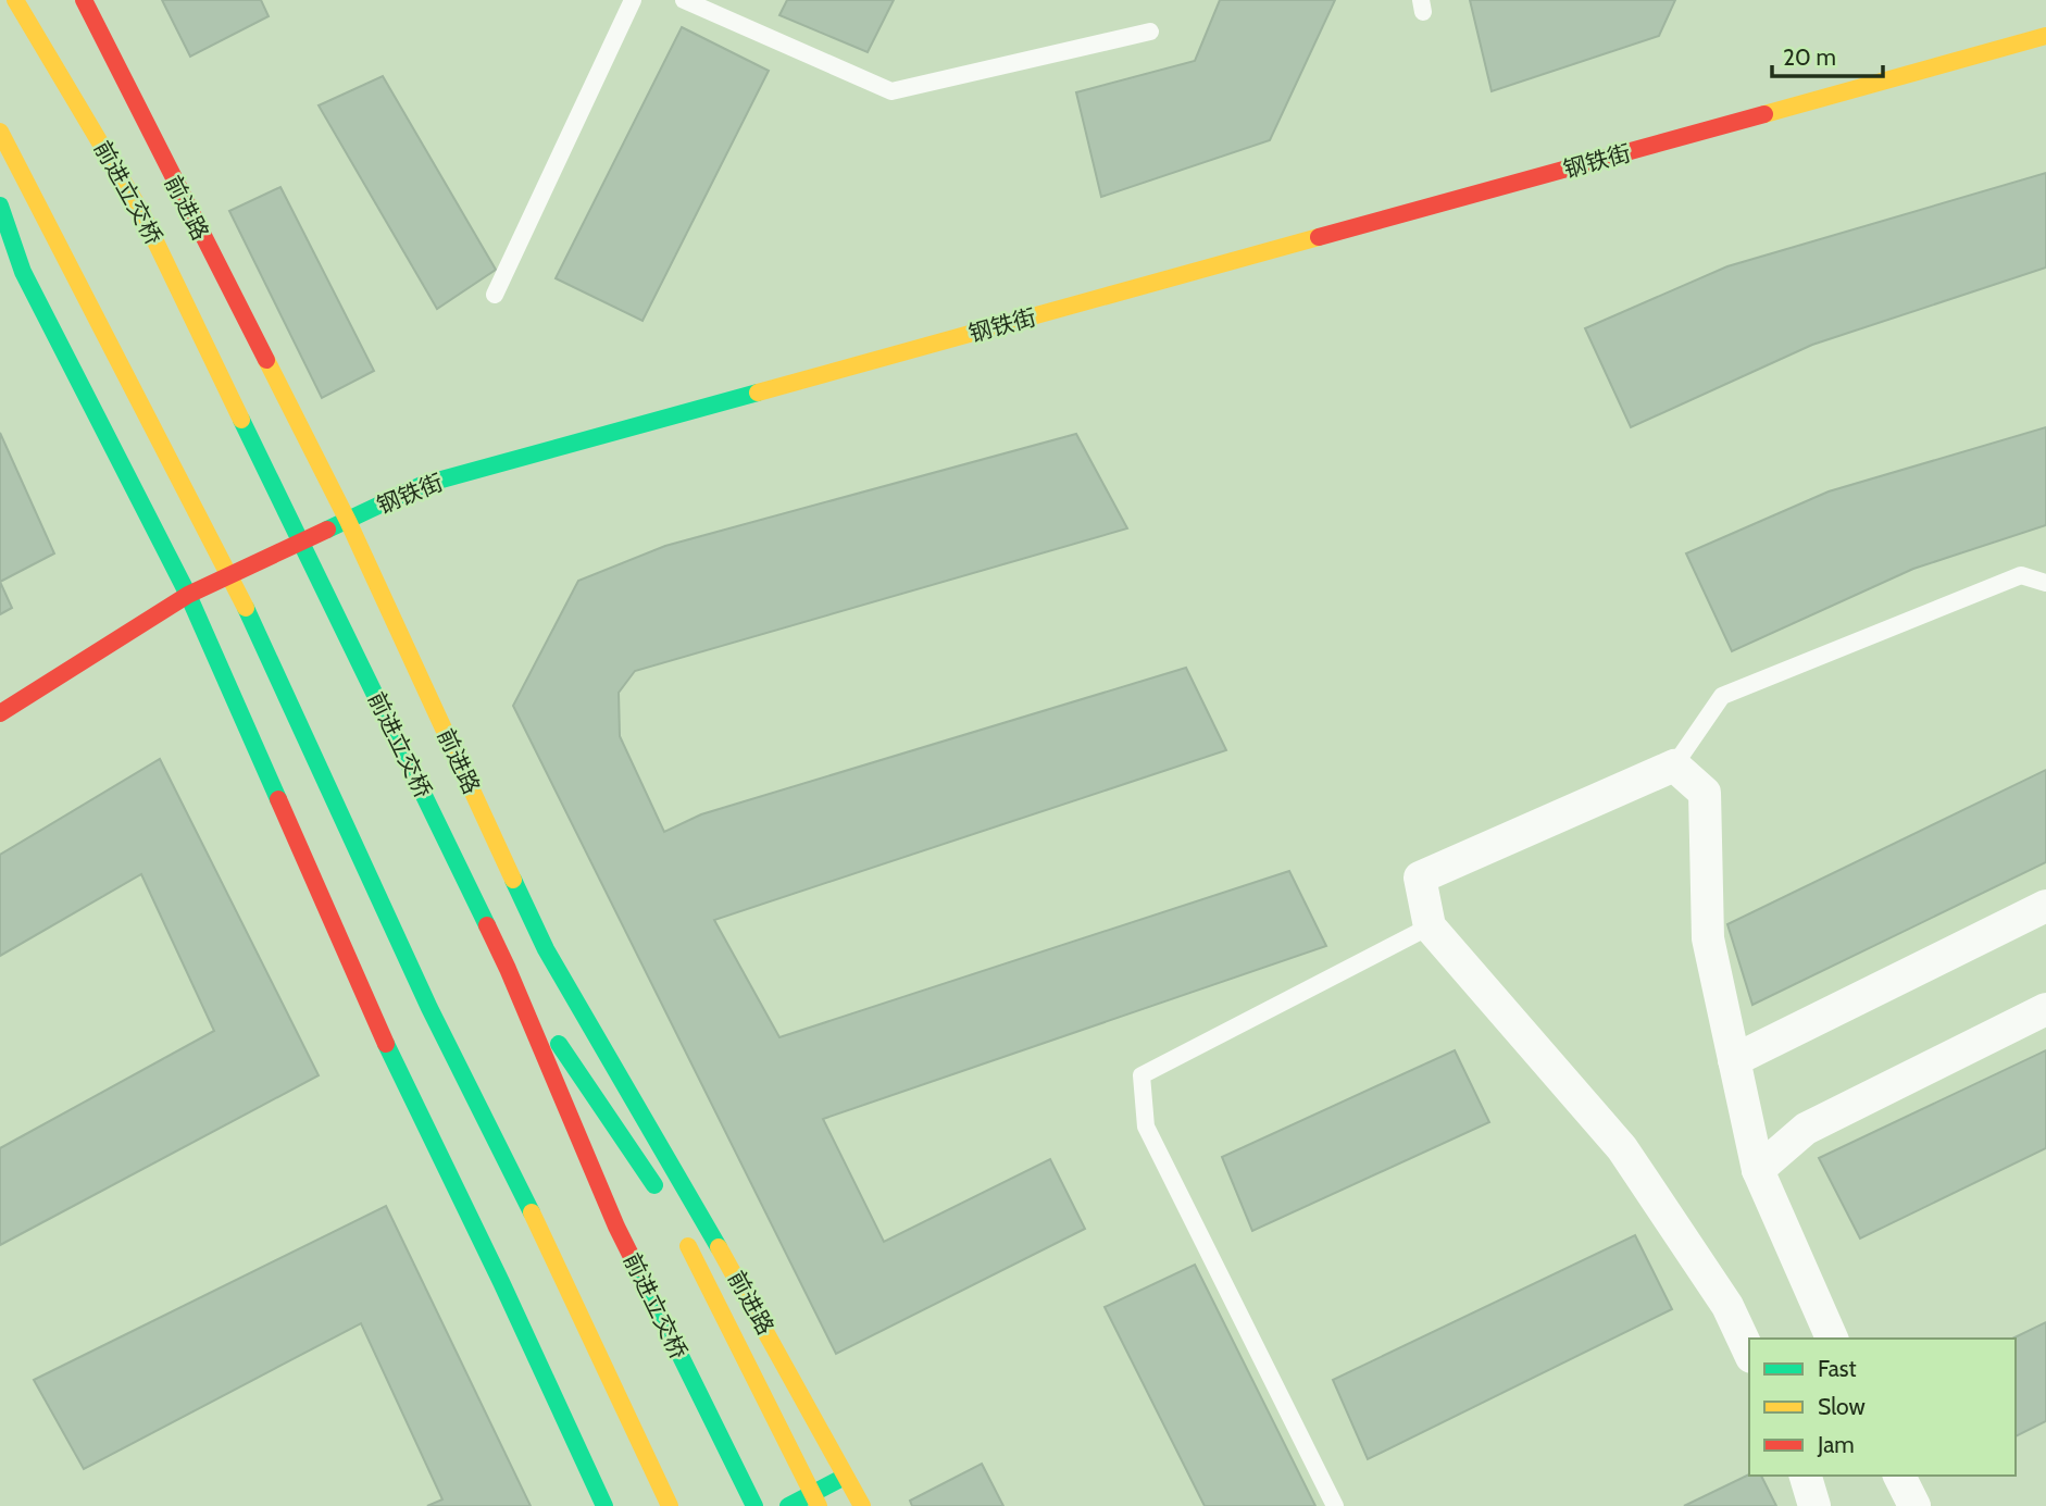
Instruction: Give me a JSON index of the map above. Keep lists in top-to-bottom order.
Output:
{
  "streets": {
    "main road": ["钢铁街", "前进立交桥", "前进路"]
  },
  "crossings": [
    ["钢铁街", "前进路"]
  ],
  "legend": ["Fast", "Slow", "Jam"],
  "scale_bar": "20 m"
}
